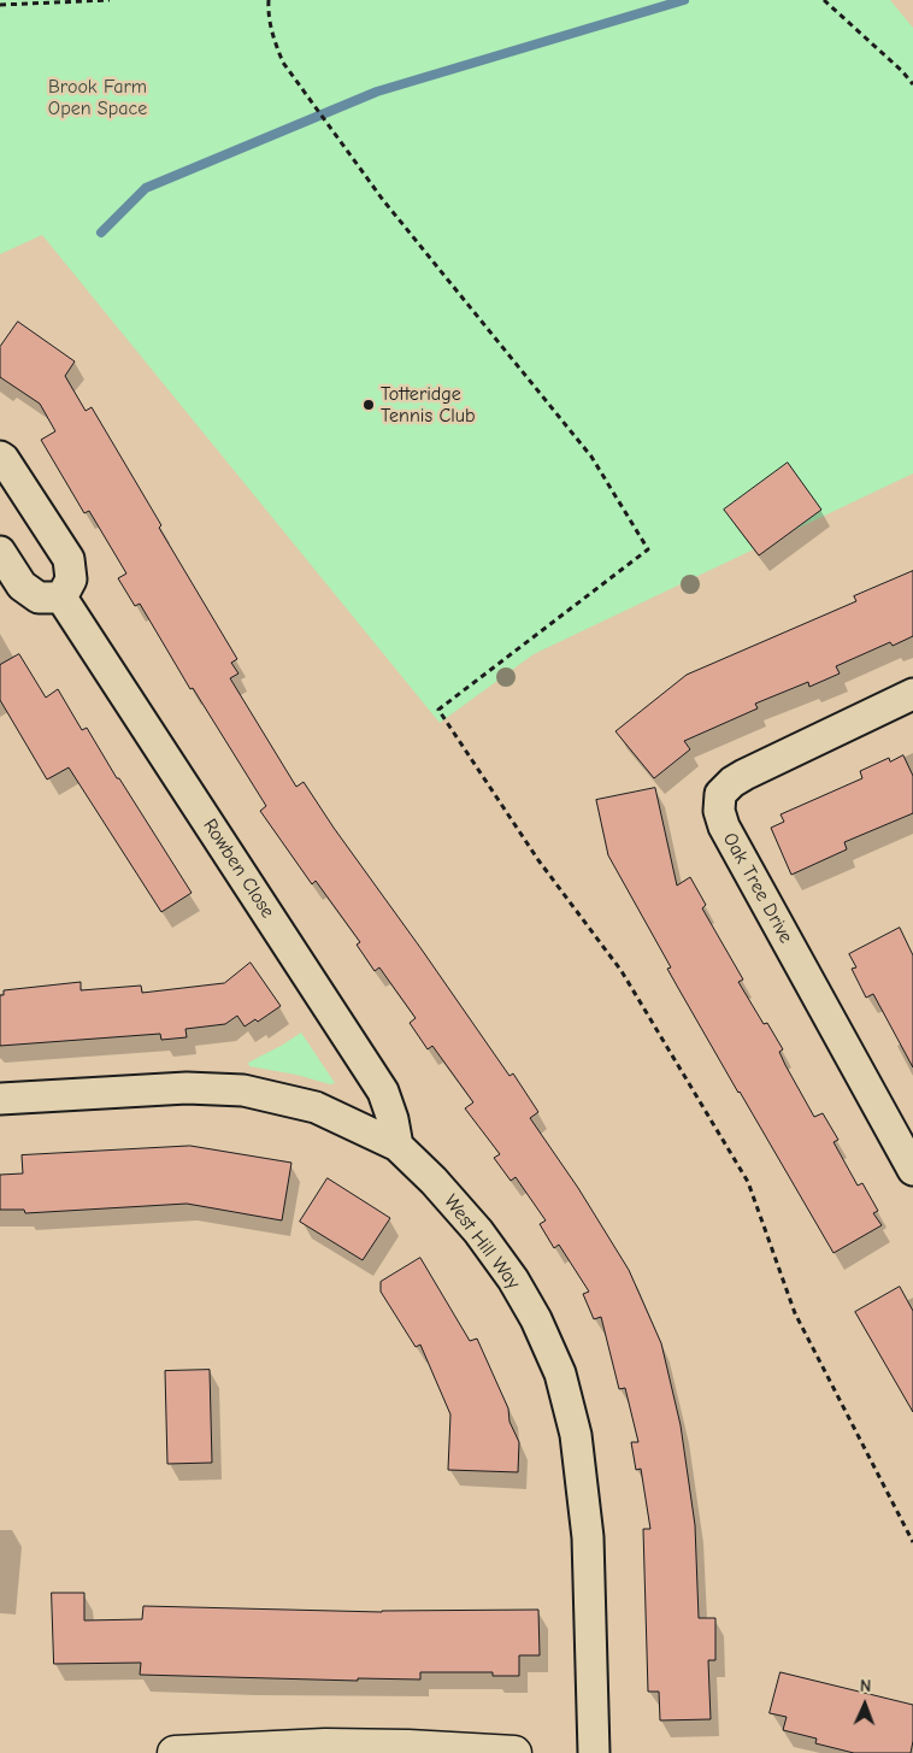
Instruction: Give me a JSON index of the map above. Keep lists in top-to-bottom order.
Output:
{
  "streets": {
    "street": ["Rowben Close", "Oak Tree Drive", "West Hill Way"]
  },
  "crossings": [
    ["Rowben Close", "West Hill Way"]
  ],
  "parks": ["Brook Farm Open Space"],
  "places": ["Totteridge Tennis Club"],
  "north": "top"
}
